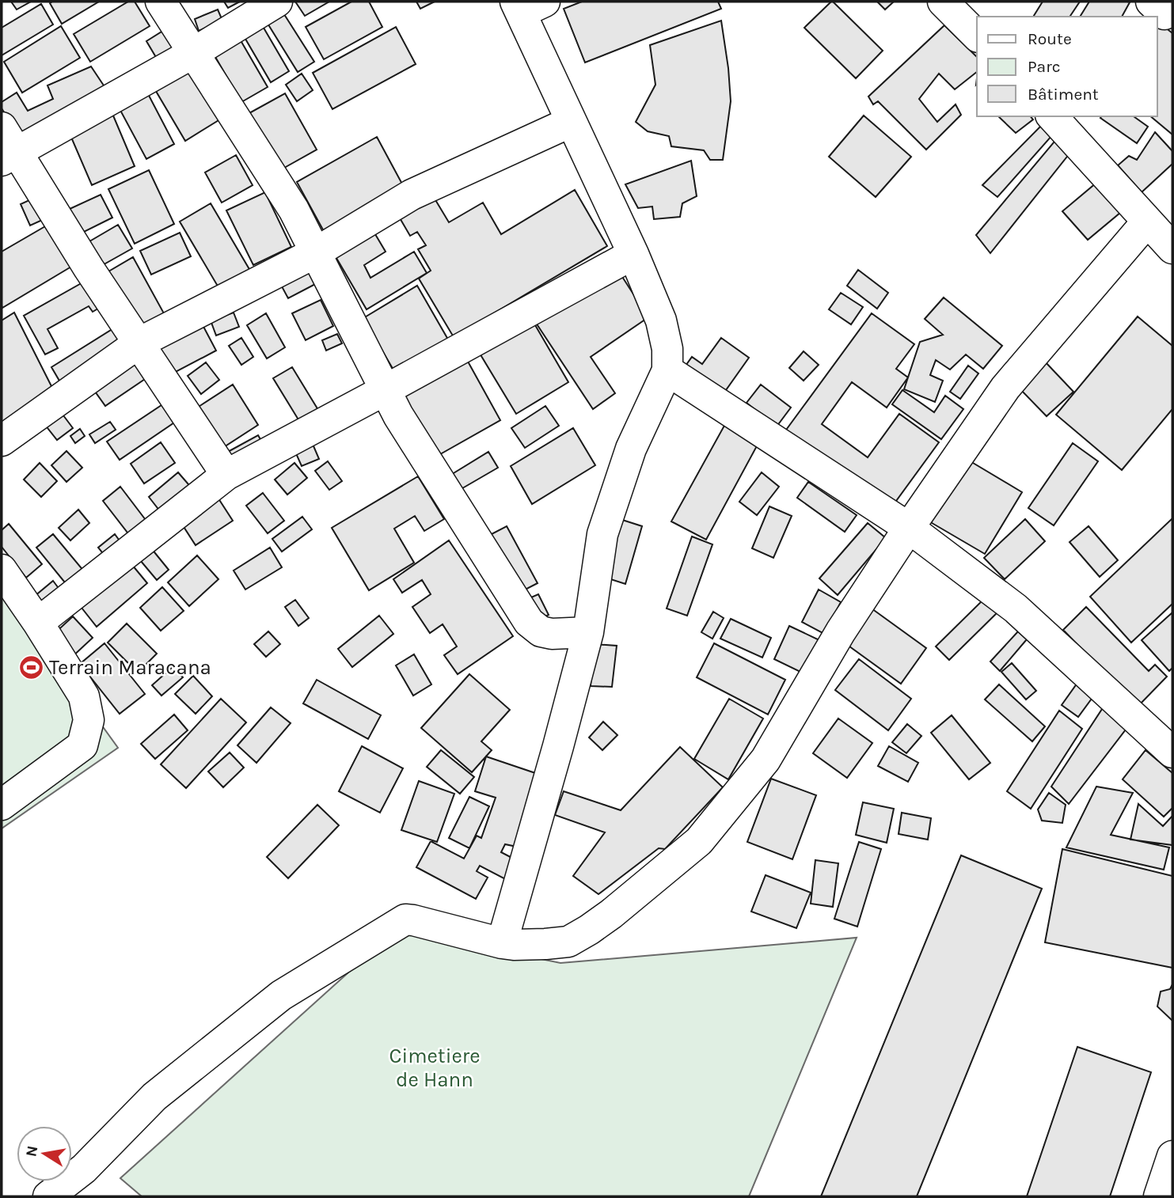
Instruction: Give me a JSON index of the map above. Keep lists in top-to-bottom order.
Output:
{
  "parks": ["Cimetiere de Hann"],
  "places": {
    "sports": ["Terrain Maracana"]
  },
  "legend": ["Route", "Parc", "Bâtiment"],
  "north": "left"
}
